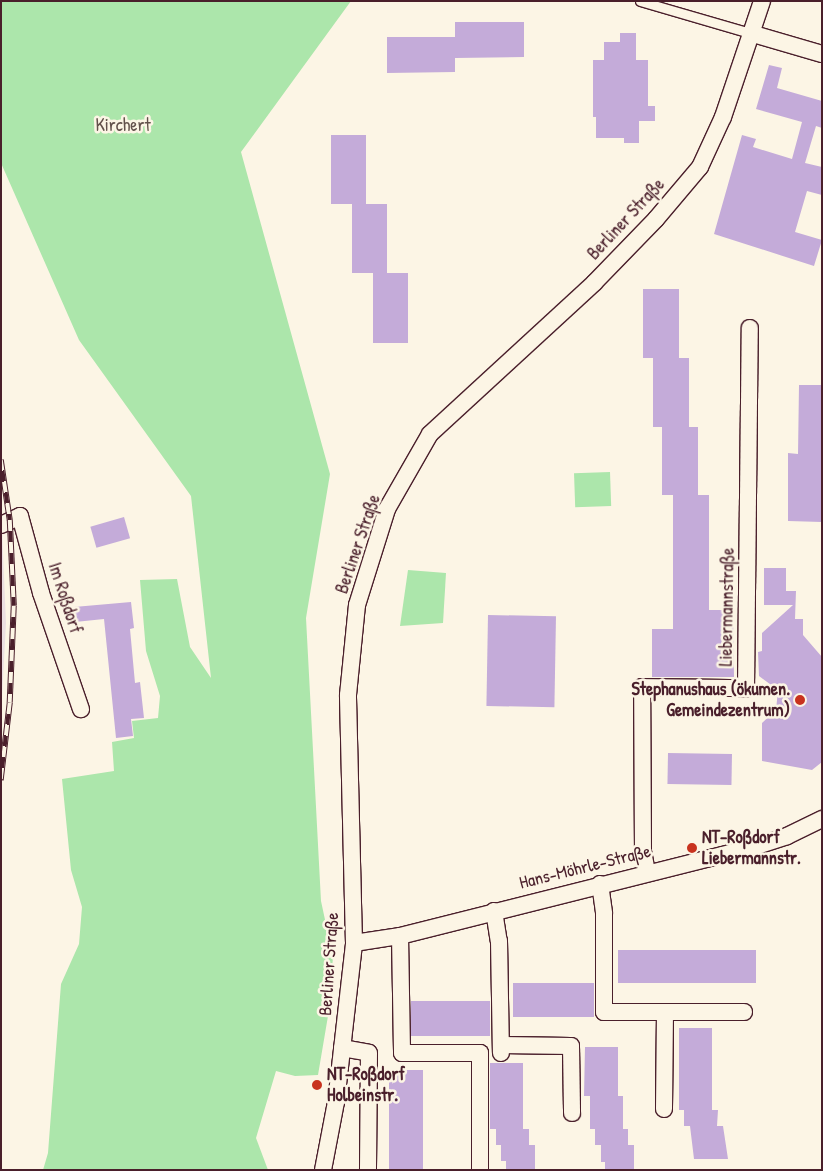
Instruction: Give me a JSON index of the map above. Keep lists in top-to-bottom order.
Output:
{
  "streets": {
    "street": [
      "Berliner Straße",
      "Im Roßdorf",
      "Liebermannstraße",
      "Hans-Möhrle-Straße"
    ]
  },
  "crossings": [
    ["Berliner Straße", "Hans-Möhrle-Straße"],
    ["Liebermannstraße", "Hans-Möhrle-Straße"]
  ],
  "parks": ["Kirchert"],
  "places": ["Stephanushaus (ökumen. Gemeindezentrum)", "NT-Roßdorf Liebermannstr.", "NT-Roßdorf Holbeinstr."]
}
